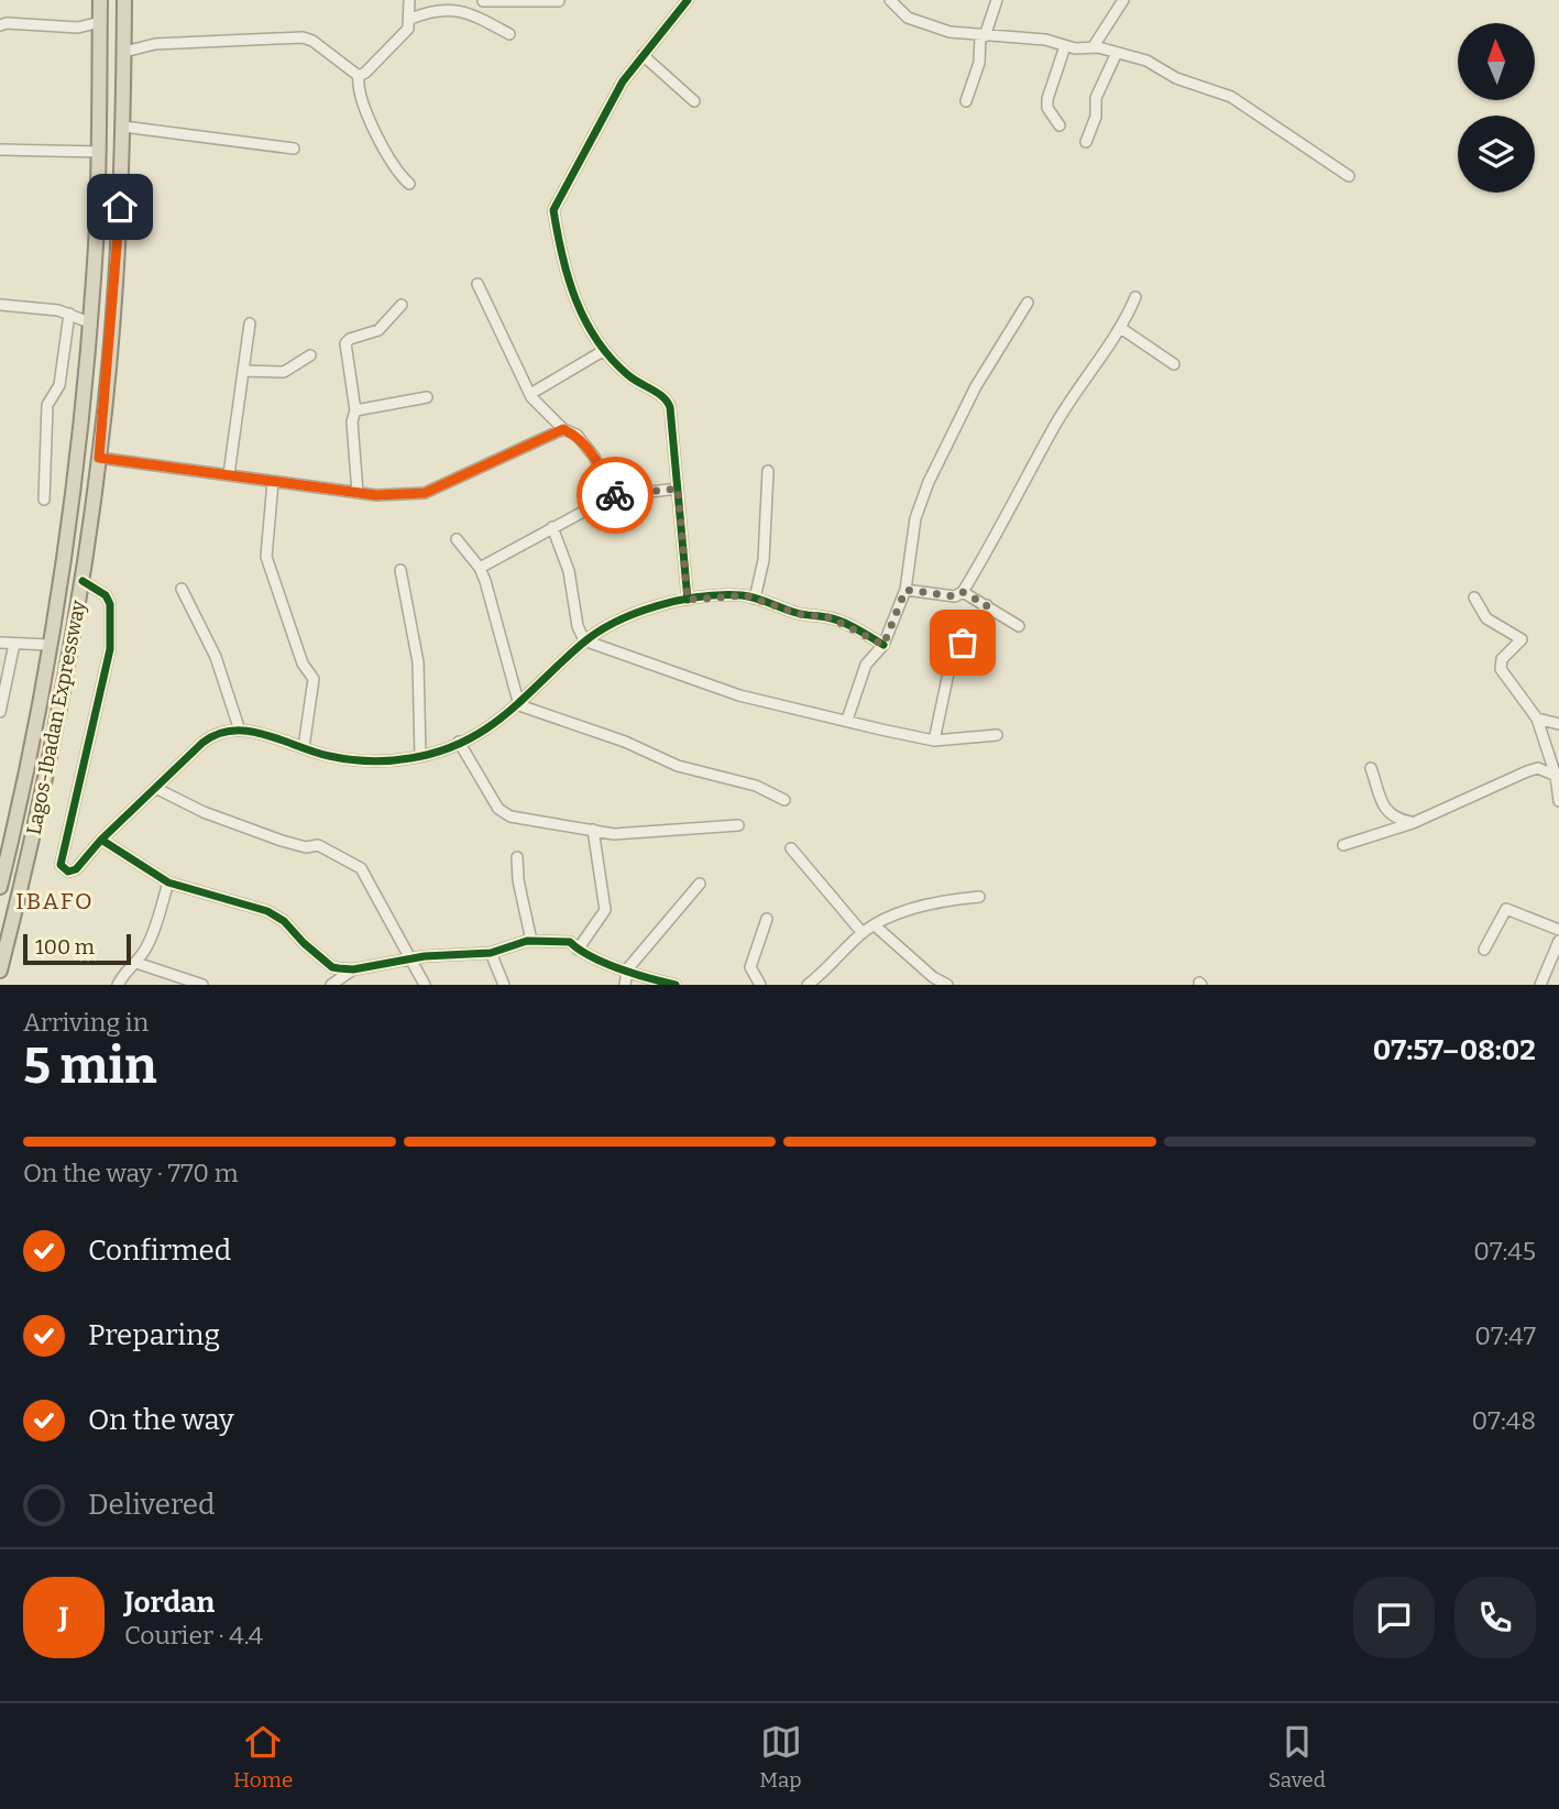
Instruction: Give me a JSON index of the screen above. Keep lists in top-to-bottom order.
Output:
{
  "streets": {
    "highway": ["Lagos-Ibadan Expressway"]
  },
  "districts": ["IBAFO"],
  "scale_bar": "100 m",
  "north": "top",
  "page": {
    "scale": "100 m",
    "heading": ["5 min", "Arriving in", "07:57–08:02"],
    "panel": ["Jordan", "Courier · 4.4"],
    "bar": "On the way · 770 m",
    "list": [
      ["Confirmed", "07:45"],
      ["Preparing", "07:47"],
      ["On the way", "07:48"],
      "Delivered"
    ],
    "round": "J",
    "tabs": ["Home", "Map", "Saved"]
  }
}
